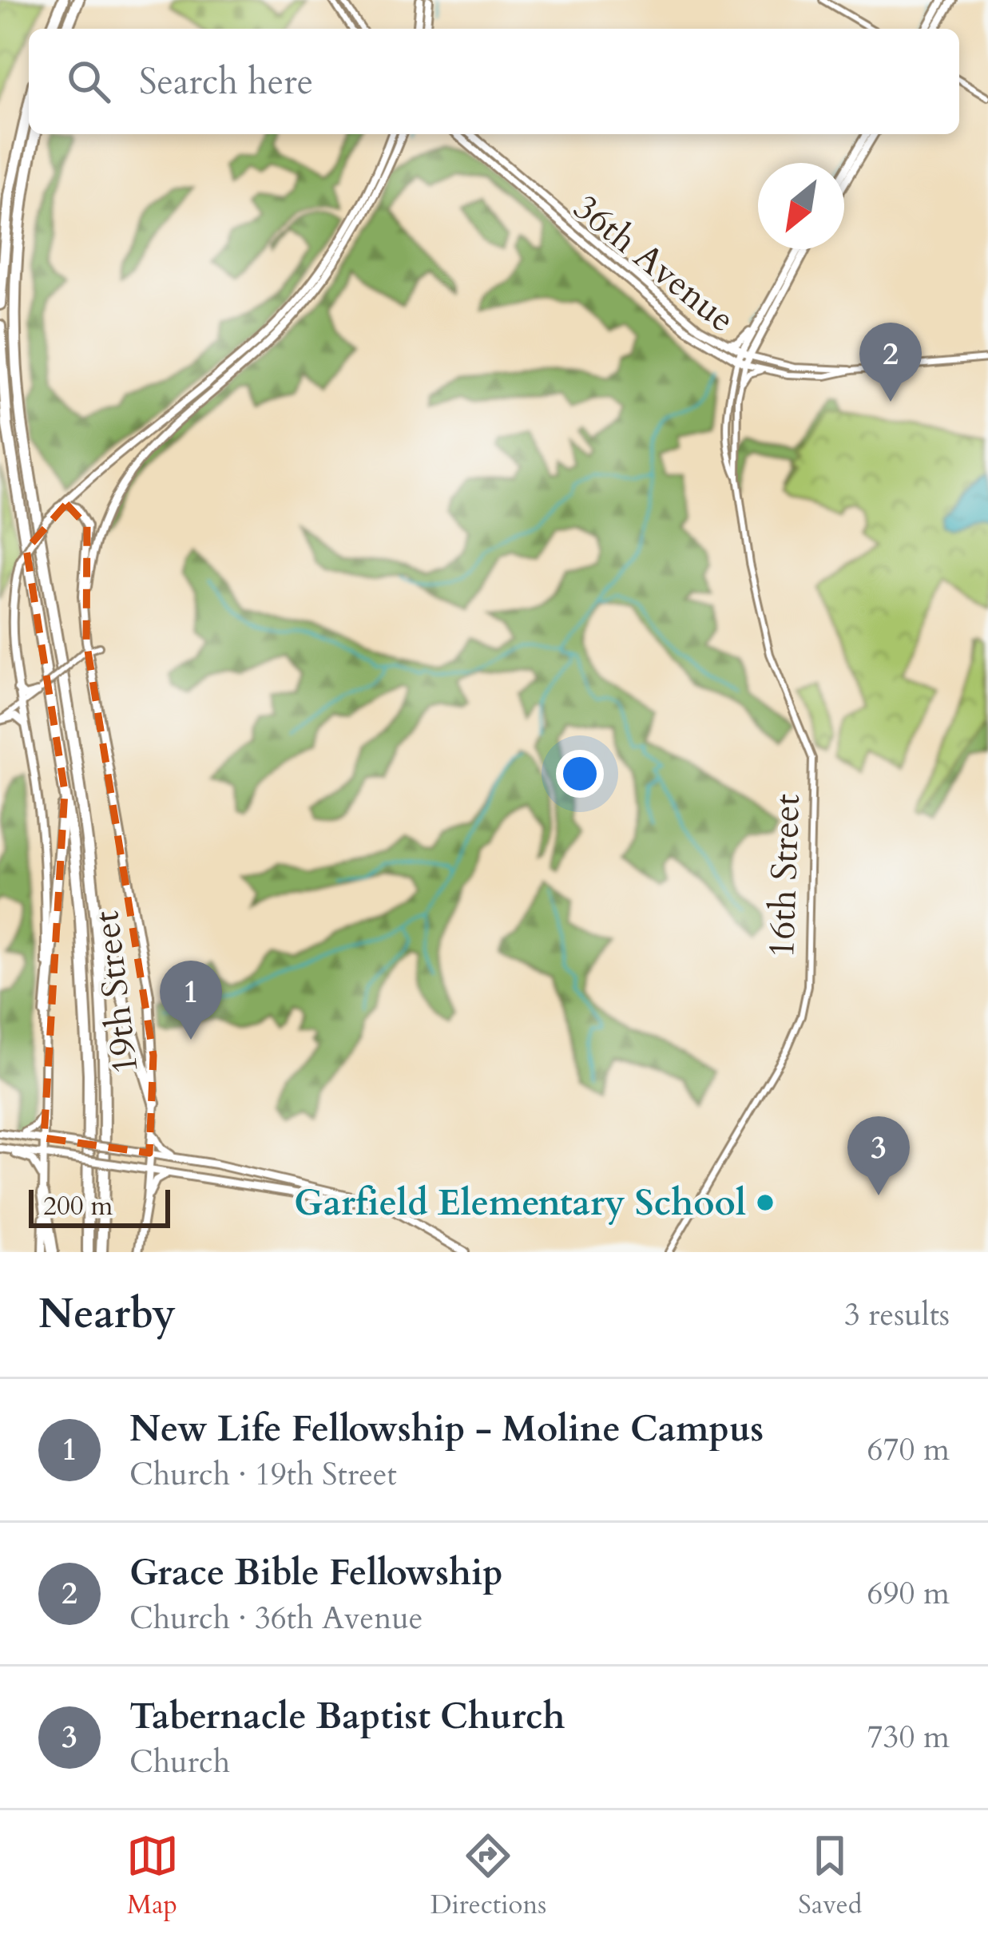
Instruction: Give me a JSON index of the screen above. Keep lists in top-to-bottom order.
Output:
{
  "streets": {
    "main road": ["36th Avenue", "16th Street", "19th Street"]
  },
  "crossings": [
    ["36th Avenue", "16th Street"]
  ],
  "places": ["Garfield Elementary School"],
  "scale_bar": "200 m",
  "north": "bottom left",
  "page": {
    "search": "Search here",
    "pins": ["2", "1", "3"],
    "scale": "200 m",
    "heading": ["Nearby", "3 results"],
    "list": [
      {
        "mark": "1",
        "name": "New Life Fellowship - Moline Campus",
        "note": "Church · 19th Street",
        "value": "670 m"
      },
      {
        "mark": "2",
        "name": "Grace Bible Fellowship",
        "note": "Church · 36th Avenue",
        "value": "690 m"
      },
      {
        "mark": "3",
        "name": "Tabernacle Baptist Church",
        "note": "Church",
        "value": "730 m"
      }
    ],
    "nav": ["Map", "Directions", "Saved"]
  }
}
